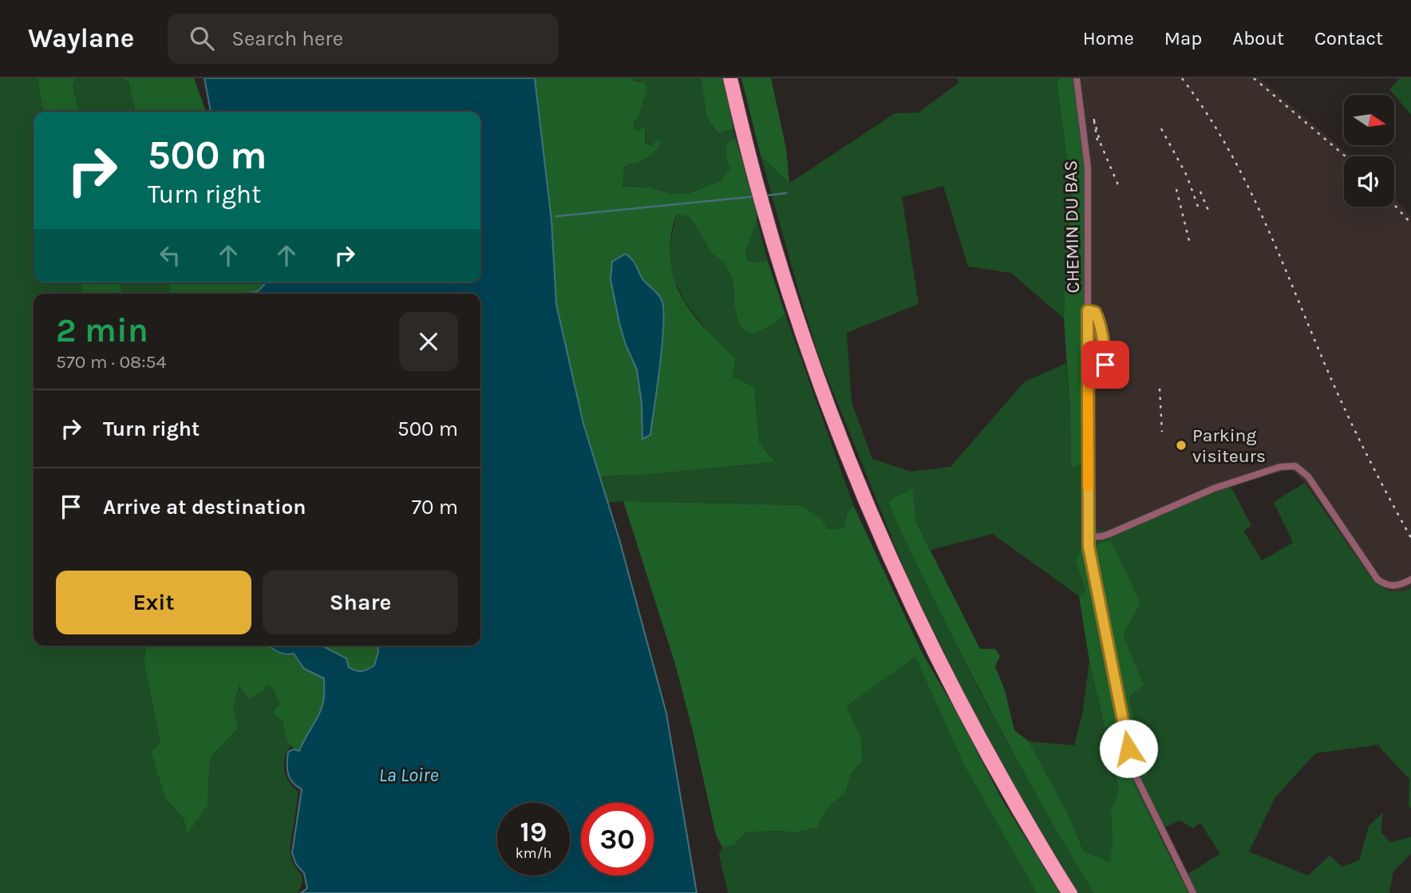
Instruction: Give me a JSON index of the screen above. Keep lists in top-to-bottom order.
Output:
{
  "streets": {
    "street": ["CHEMIN DU BAS"]
  },
  "water": ["La Loire"],
  "places": ["Parking visiteurs"],
  "north": "right",
  "page": {
    "header": "Waylane",
    "search": "Search here",
    "nav": [
      "Home",
      "Map",
      "About",
      "Contact"
    ],
    "turn": ["500 m", "Turn right"],
    "heading": ["2 min", "570 m · 08:54"],
    "list": [
      {
        "name": "Turn right",
        "value": "500 m"
      },
      {
        "name": "Arrive at destination",
        "value": "70 m"
      }
    ],
    "buttons": ["Exit", "Share"],
    "speed": "19 km/h",
    "limit": "30"
  }
}
